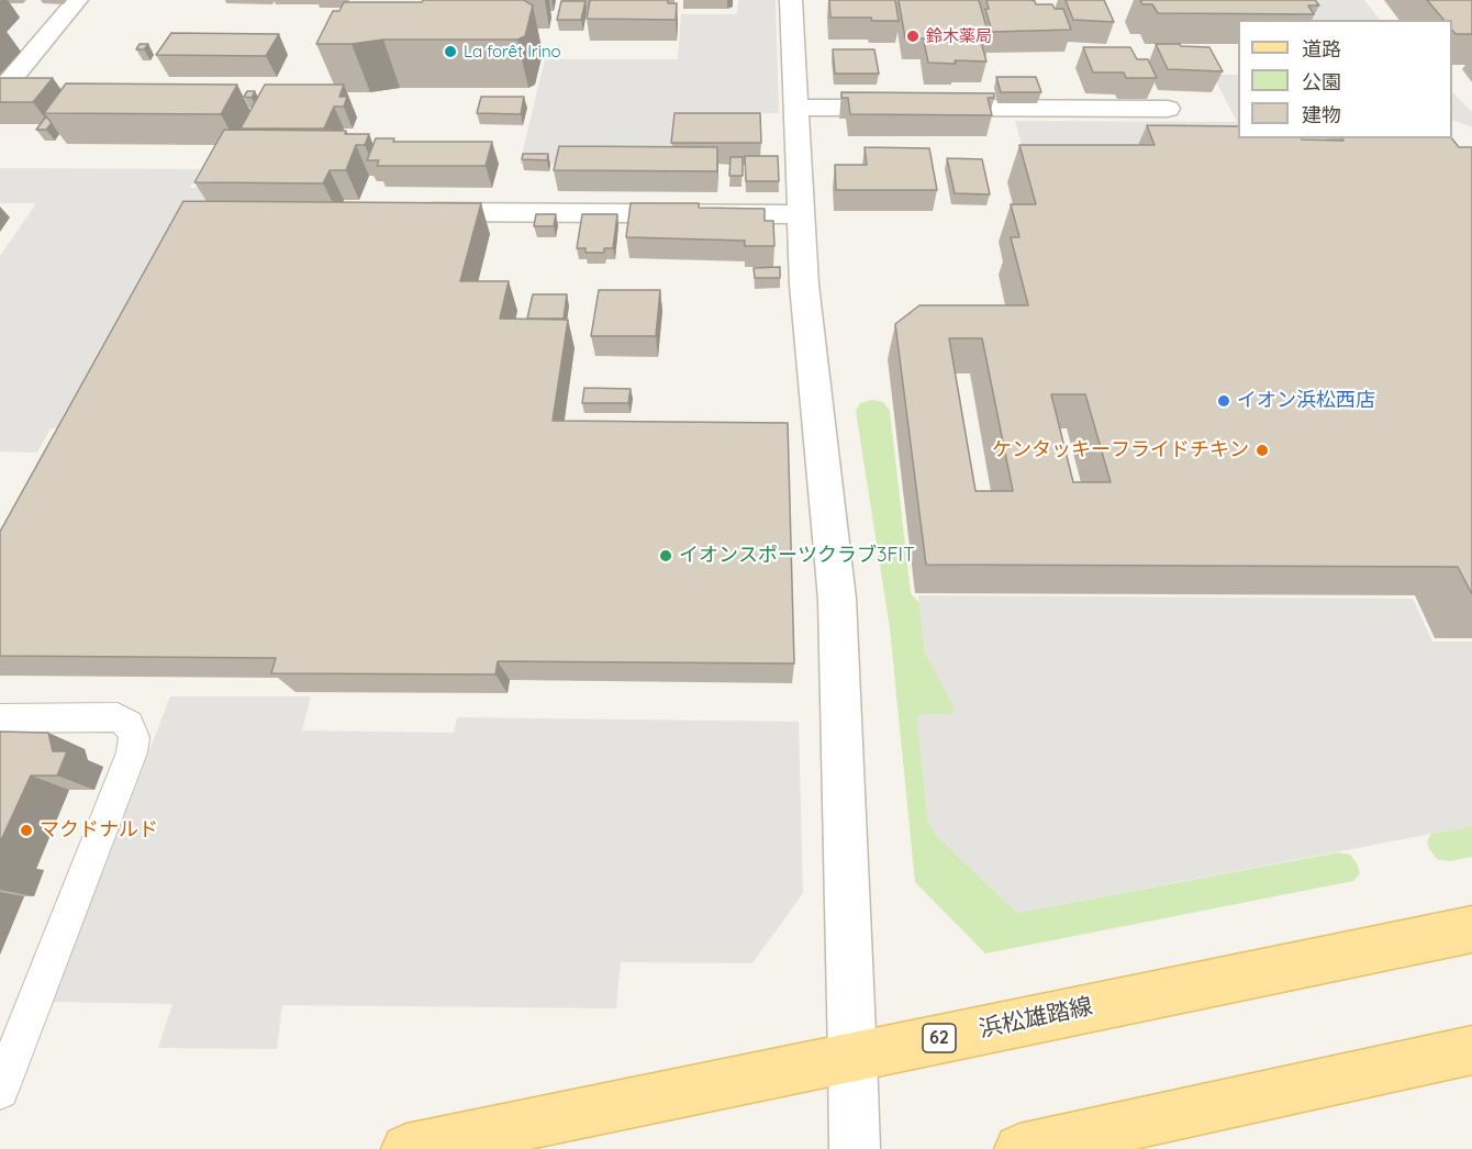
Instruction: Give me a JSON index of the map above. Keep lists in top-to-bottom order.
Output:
{
  "streets": {
    "main road": ["浜松雄踏線", "62"]
  },
  "places": [
    "鈴木薬局",
    "La forêt Irino",
    "イオン浜松西店",
    "ケンタッキーフライドチキン",
    "イオンスポーツクラブ3FIT",
    "マクドナルド"
  ],
  "legend": ["道路", "公園", "建物"]
}
